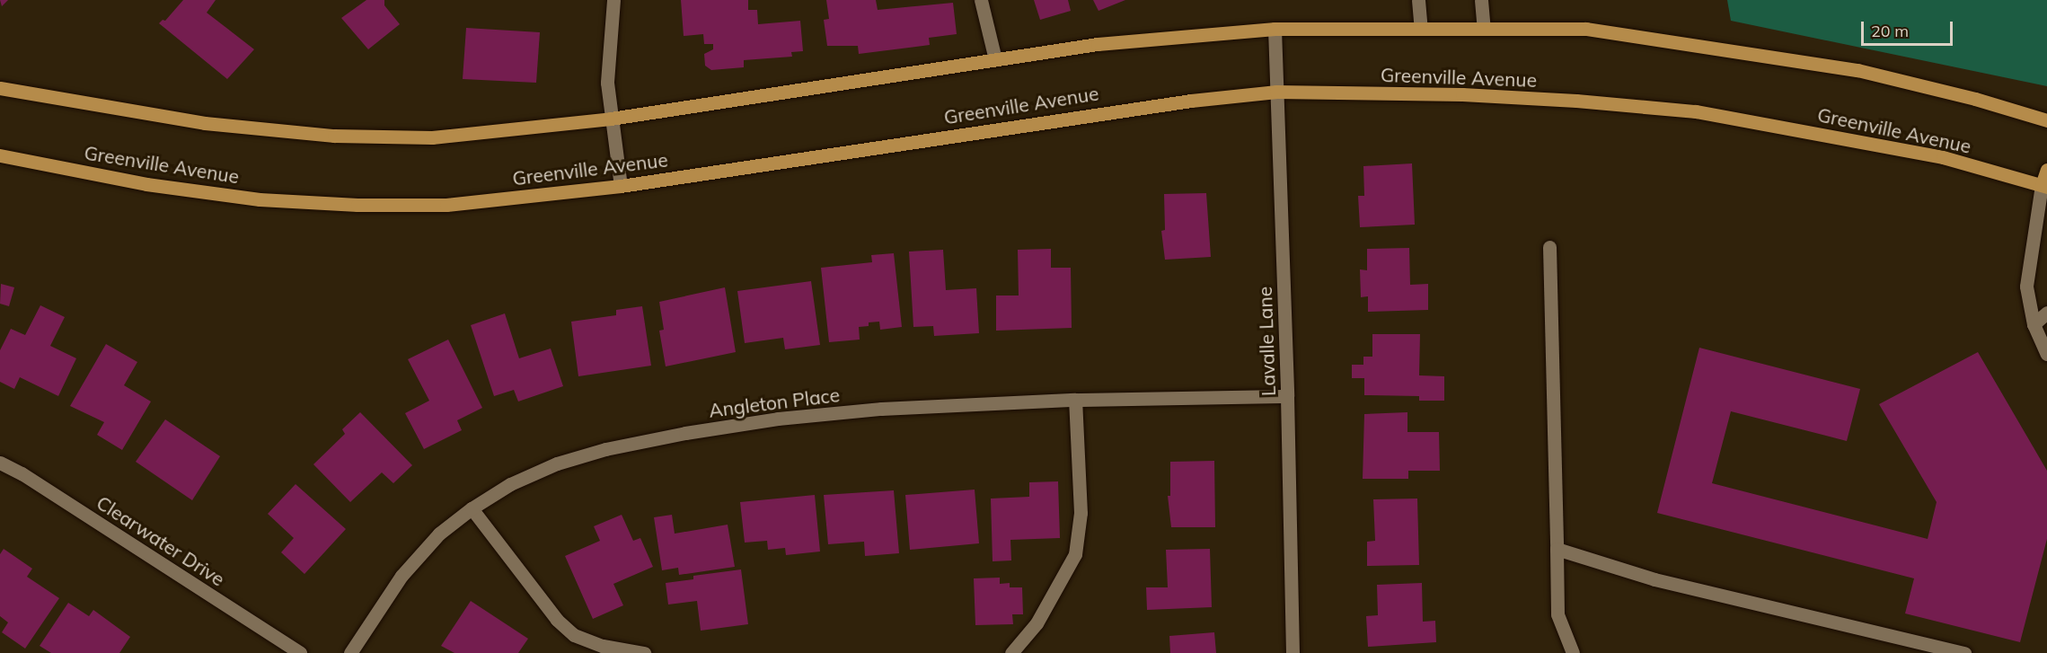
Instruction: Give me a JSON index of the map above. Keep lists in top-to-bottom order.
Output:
{
  "streets": {
    "main road": ["Greenville Avenue"],
    "street": ["Lavalle Lane", "Angleton Place", "Clearwater Drive"]
  },
  "crossings": [
    ["Greenville Avenue", "Lavalle Lane"],
    ["Lavalle Lane", "Angleton Place"]
  ],
  "scale_bar": "20 m"
}
